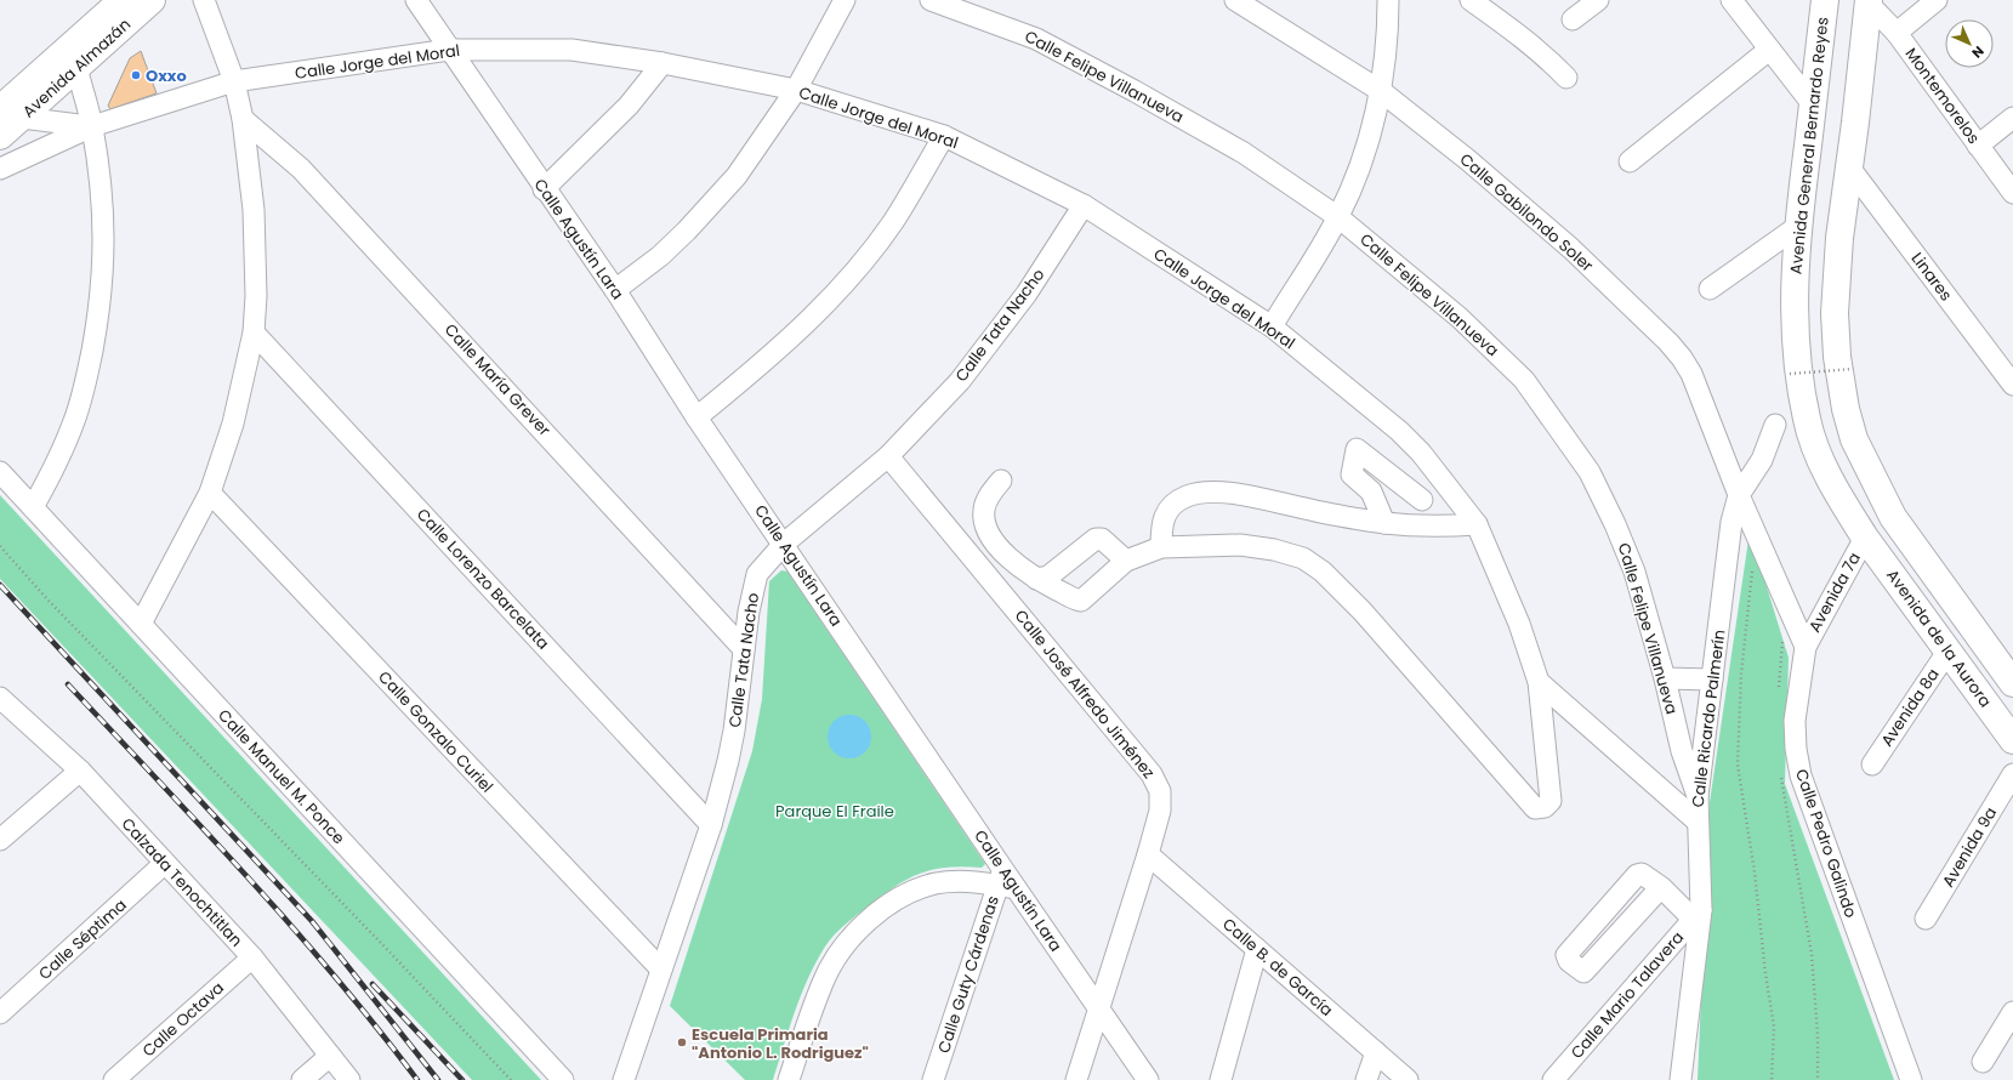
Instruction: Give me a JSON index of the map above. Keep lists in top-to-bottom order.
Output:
{
  "streets": {
    "main road": ["Avenida Almazán", "Avenida General Bernardo Reyes", "Avenida de la Aurora"],
    "street": [
      "Calle Jorge del Moral",
      "Calle Felipe Villanueva",
      "Montemorelos",
      "Calle Gabilondo Soler",
      "Calle Agustín Lara",
      "Linares",
      "Calle Tata Nacho",
      "Calle María Grever",
      "Calle Lorenzo Barcelata",
      "Avenida 7a",
      "Calle José Alfredo Jiménez",
      "Avenida 8a",
      "Calle Ricardo Palmerín",
      "Calle Gonzalo Curiel",
      "Calle Manuel M. Ponce",
      "Calle Pedro Galindo",
      "Avenida 9a",
      "Calzada Tenochtitlan",
      "Calle Séptima",
      "Calle B. de García",
      "Calle Guty Cárdenas",
      "Calle Mario Talavera",
      "Calle Octava"
    ]
  },
  "crossings": [
    ["Calle Jorge del Moral", "Calle Agustín Lara"],
    ["Calle Jorge del Moral", "Calle Tata Nacho"],
    ["Calle Felipe Villanueva", "Calle Ricardo Palmerín"],
    ["Avenida General Bernardo Reyes", "Avenida 7a"],
    ["Avenida General Bernardo Reyes", "Avenida de la Aurora"],
    ["Calle Gabilondo Soler", "Calle Ricardo Palmerín"],
    ["Calle Agustín Lara", "Calle Tata Nacho"],
    ["Calle Agustín Lara", "Calle José Alfredo Jiménez"],
    ["Calle Agustín Lara", "Calle Guty Cárdenas"],
    ["Calle Tata Nacho", "Calle María Grever"],
    ["Calle Tata Nacho", "Calle Lorenzo Barcelata"],
    ["Calle Tata Nacho", "Calle José Alfredo Jiménez"],
    ["Calle Tata Nacho", "Calle Gonzalo Curiel"],
    ["Avenida 7a", "Avenida de la Aurora"],
    ["Avenida 7a", "Calle Pedro Galindo"],
    ["Avenida de la Aurora", "Avenida 8a"],
    ["Calle José Alfredo Jiménez", "Calle B. de García"],
    ["Calle Ricardo Palmerín", "Calle Mario Talavera"],
    ["Calzada Tenochtitlan", "Calle Séptima"],
    ["Calzada Tenochtitlan", "Calle Octava"]
  ],
  "parks": ["Parque El Fraile"],
  "places": ["Oxxo", "Escuela Primaria \"Antonio L. Rodriguez\""],
  "north": "bottom right"
}
